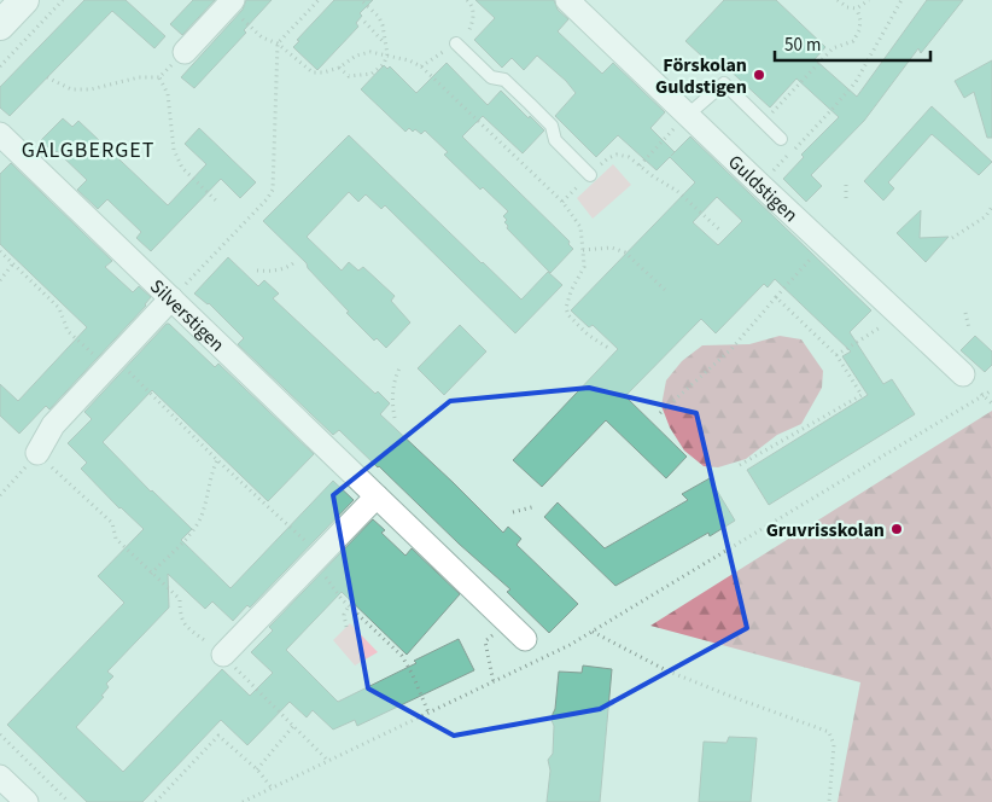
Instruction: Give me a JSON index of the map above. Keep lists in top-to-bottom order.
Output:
{
  "streets": {
    "street": ["Guldstigen", "Silverstigen"]
  },
  "districts": ["GALGBERGET"],
  "places": ["Förskolan Guldstigen", "Gruvrisskolan"],
  "scale_bar": "50 m"
}
